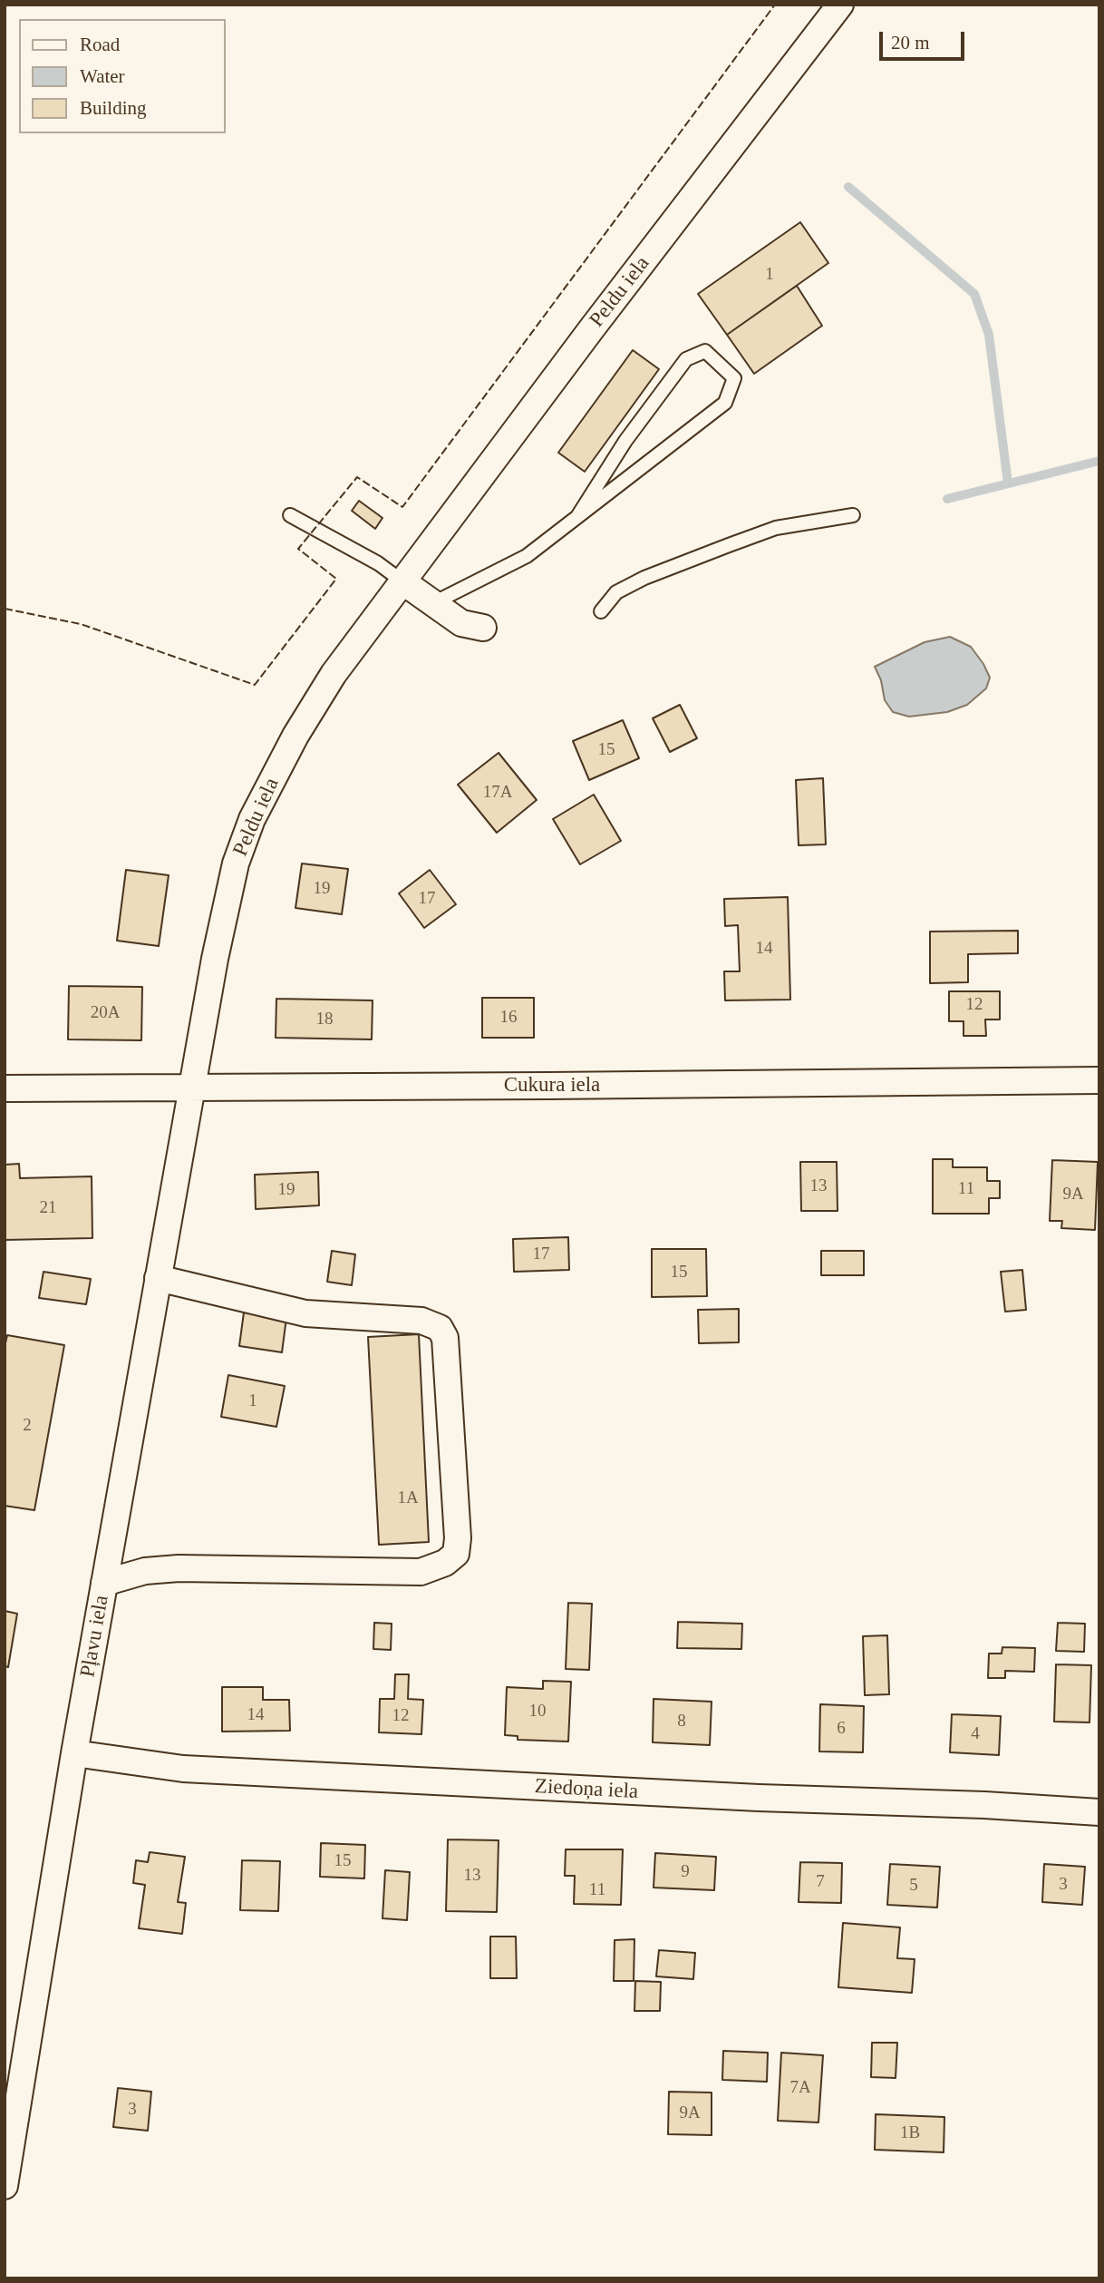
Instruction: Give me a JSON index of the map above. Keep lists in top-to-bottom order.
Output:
{
  "streets": {
    "street": [
      "Peldu iela",
      "Cukura iela",
      "Pļavu iela",
      "Ziedoņa iela"
    ]
  },
  "crossings": [
    ["Peldu iela", "Cukura iela"],
    ["Peldu iela", "Pļavu iela"],
    ["Cukura iela", "Pļavu iela"],
    ["Pļavu iela", "Ziedoņa iela"]
  ],
  "house_numbers": [
    "1",
    "15",
    "17A",
    "19",
    "17",
    "14",
    "12",
    "20A",
    "16",
    "18",
    "13",
    "11",
    "19",
    "9A",
    "21",
    "17",
    "15",
    "1",
    "2",
    "1A",
    "10",
    "14",
    "12",
    "8",
    "6",
    "4",
    "15",
    "9",
    "13",
    "7",
    "3",
    "5",
    "11",
    "7A",
    "3",
    "9A",
    "1B"
  ],
  "legend": ["Road", "Water", "Building"],
  "scale_bar": "20 m"
}
